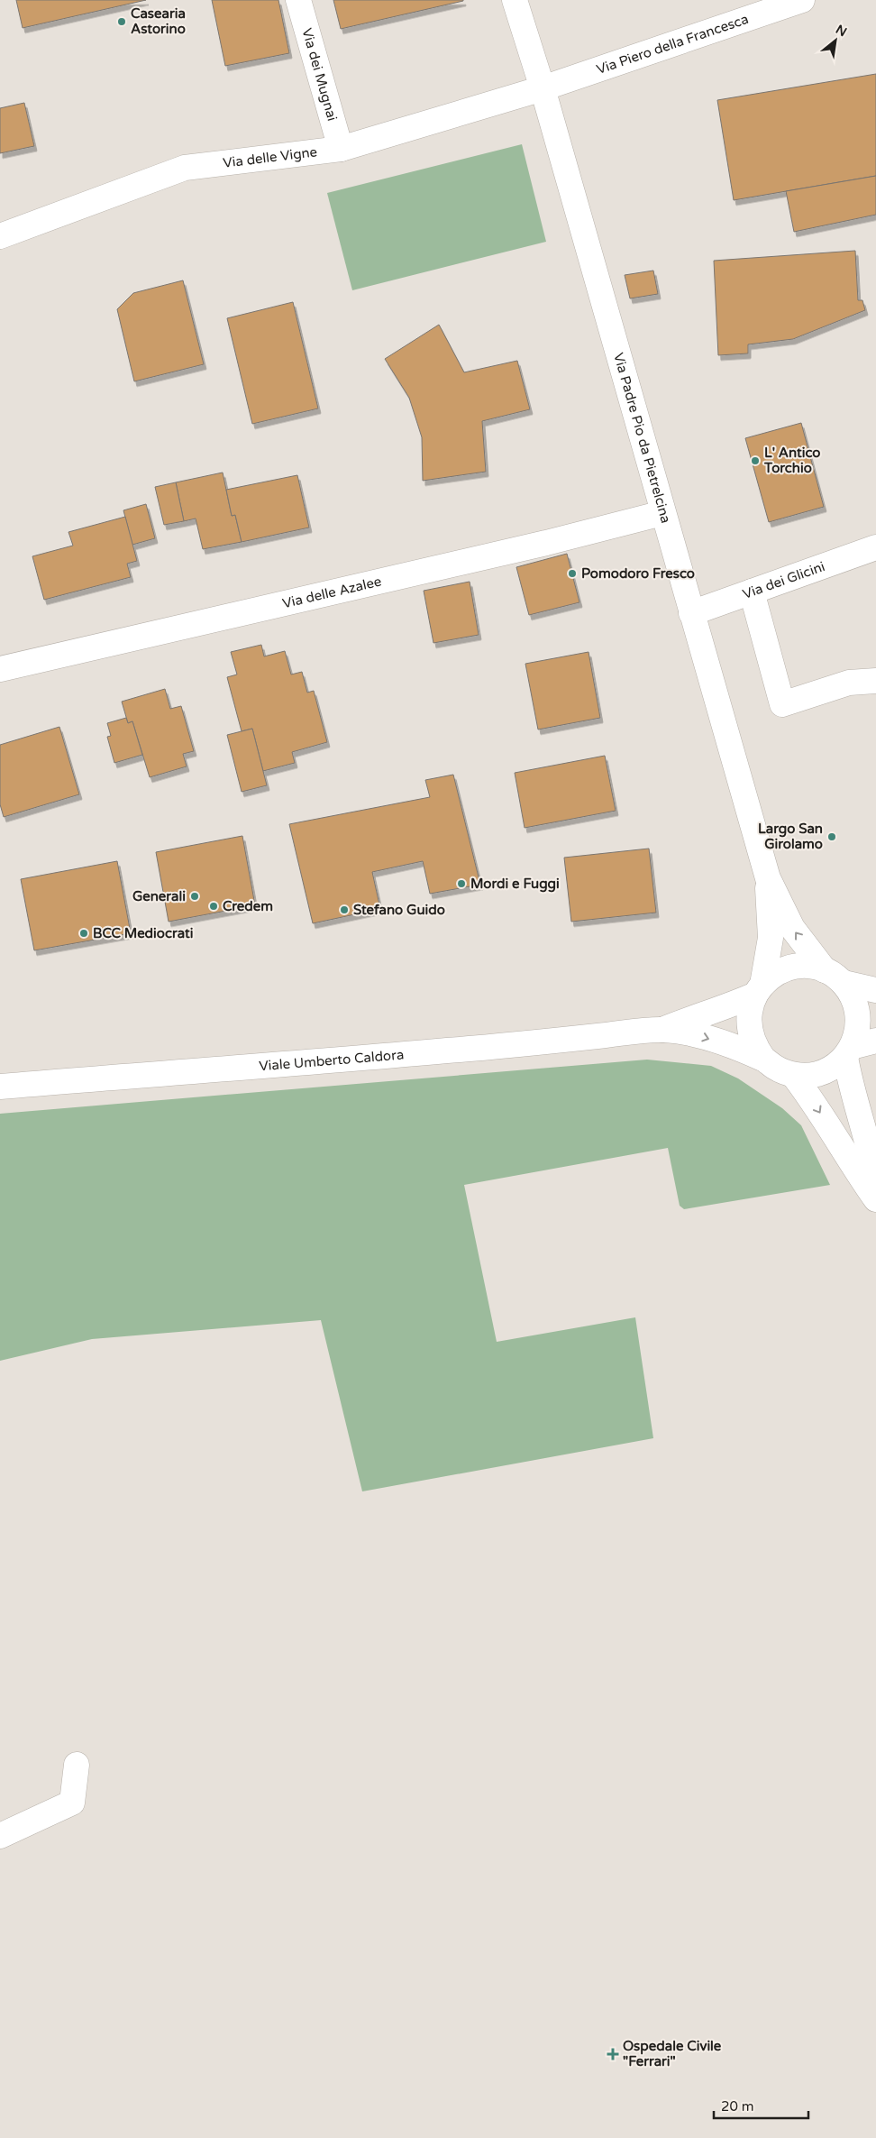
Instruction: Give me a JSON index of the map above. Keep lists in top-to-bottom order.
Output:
{
  "streets": {
    "street": [
      "Via Piero della Francesca",
      "Via dei Mugnai",
      "Via delle Vigne",
      "Via Padre Pio da Pietrelcina",
      "Via dei Glicini",
      "Via delle Azalee",
      "Viale Umberto Caldora"
    ]
  },
  "crossings": [
    ["Via Piero della Francesca", "Via delle Vigne"],
    ["Via Piero della Francesca", "Via Padre Pio da Pietrelcina"],
    ["Via dei Mugnai", "Via delle Vigne"],
    ["Via delle Vigne", "Via Padre Pio da Pietrelcina"],
    ["Via Padre Pio da Pietrelcina", "Via dei Glicini"],
    ["Via Padre Pio da Pietrelcina", "Via delle Azalee"],
    ["Via Padre Pio da Pietrelcina", "Viale Umberto Caldora"]
  ],
  "places": {
    "other": [
      "Casearia Astorino",
      "L' Antico Torchio",
      "Pomodoro Fresco",
      "Largo San Girolamo",
      "Mordi e Fuggi",
      "Generali",
      "Credem",
      "Stefano Guido",
      "BCC Mediocrati"
    ],
    "health": ["Ospedale Civile \"Ferrari\""]
  },
  "scale_bar": "20 m",
  "north": "top right"
}
